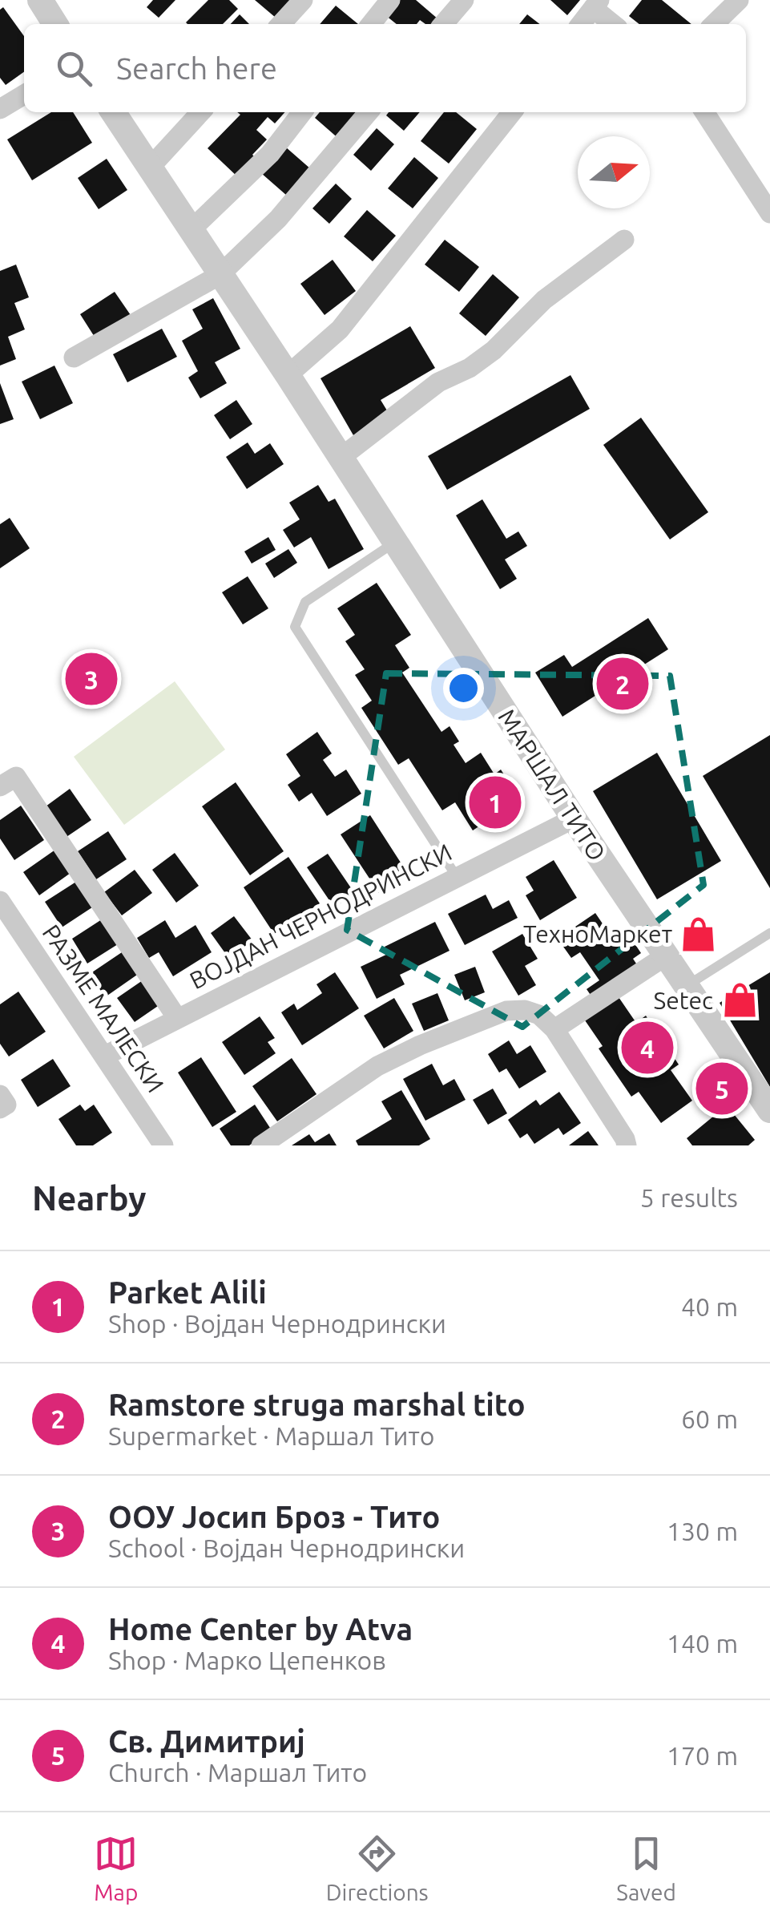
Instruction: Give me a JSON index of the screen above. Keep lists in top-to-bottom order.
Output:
{
  "streets": {
    "street": ["МАРШАЛ ТИТО", "ВОЈДАН ЧЕРНОДРИНСКИ", "РАЗМЕ МАЛЕСКИ"]
  },
  "crossings": [
    ["МАРШАЛ ТИТО", "ВОЈДАН ЧЕРНОДРИНСКИ"],
    ["ВОЈДАН ЧЕРНОДРИНСКИ", "РАЗМЕ МАЛЕСКИ"]
  ],
  "places": {
    "shop": ["ТехноМаркет", "Setec"]
  },
  "north": "right",
  "page": {
    "search": "Search here",
    "pins": [
      "3",
      "2",
      "1",
      "4",
      "5"
    ],
    "heading": ["Nearby", "5 results"],
    "list": [
      {
        "mark": "1",
        "name": "Parket Alili",
        "note": "Shop · Војдан Чернодрински",
        "value": "40 m"
      },
      {
        "mark": "2",
        "name": "Ramstore struga marshal tito",
        "note": "Supermarket · Маршал Тито",
        "value": "60 m"
      },
      {
        "mark": "3",
        "name": "ООУ Јосип Броз - Тито",
        "note": "School · Војдан Чернодрински",
        "value": "130 m"
      },
      {
        "mark": "4",
        "name": "Home Center by Atva",
        "note": "Shop · Марко Цепенков",
        "value": "140 m"
      },
      {
        "mark": "5",
        "name": "Св. Димитриј",
        "note": "Church · Маршал Тито",
        "value": "170 m"
      }
    ],
    "nav": ["Map", "Directions", "Saved"]
  }
}
